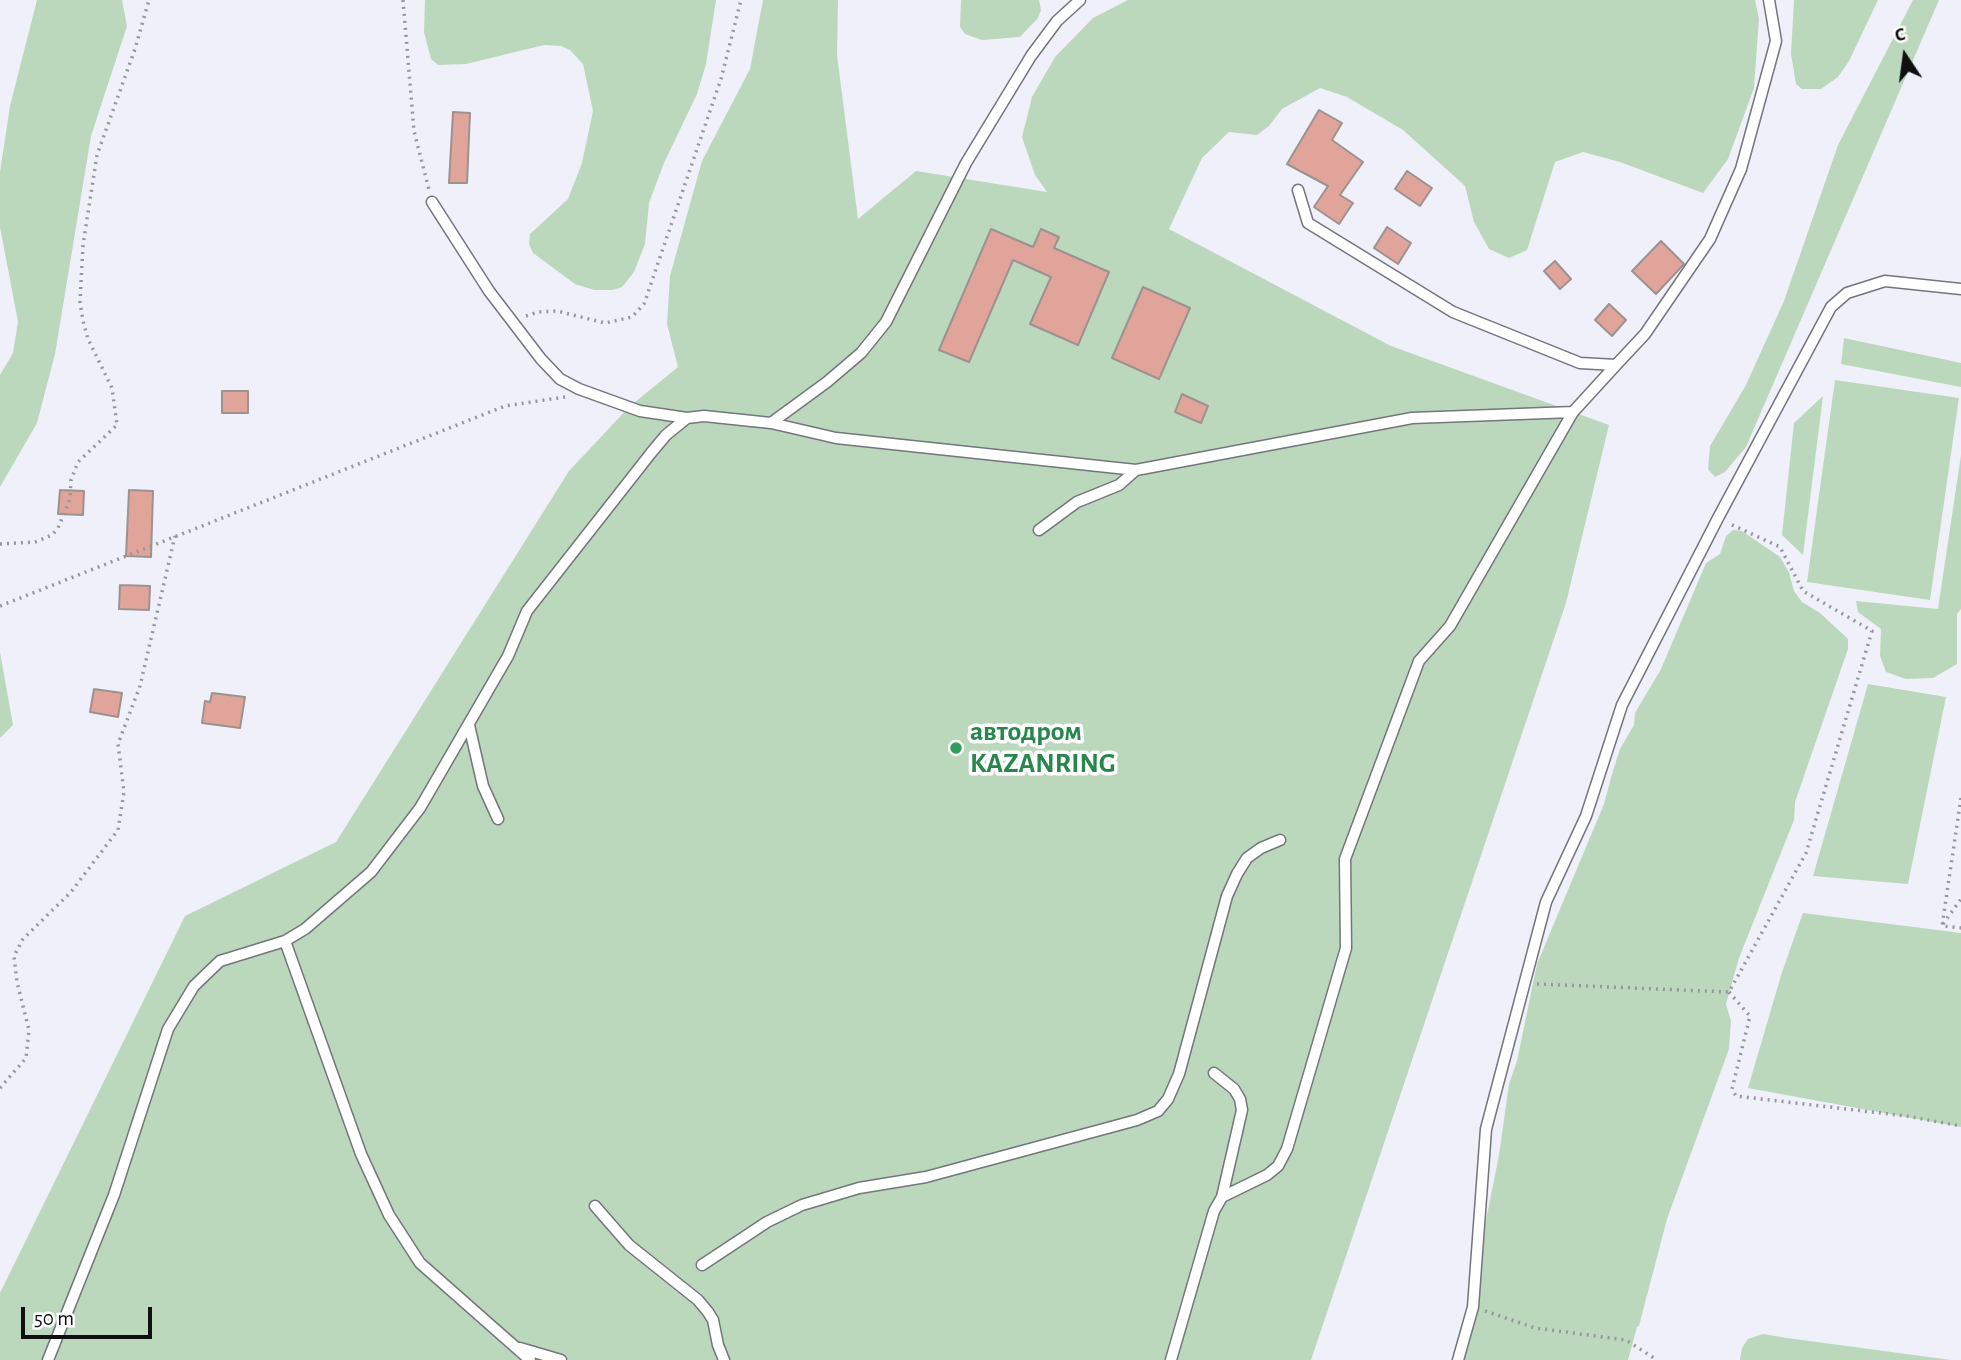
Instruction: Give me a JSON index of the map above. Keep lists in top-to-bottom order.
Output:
{
  "places": ["автодром KAZANRING"],
  "scale_bar": "50 m",
  "north": "top"
}
